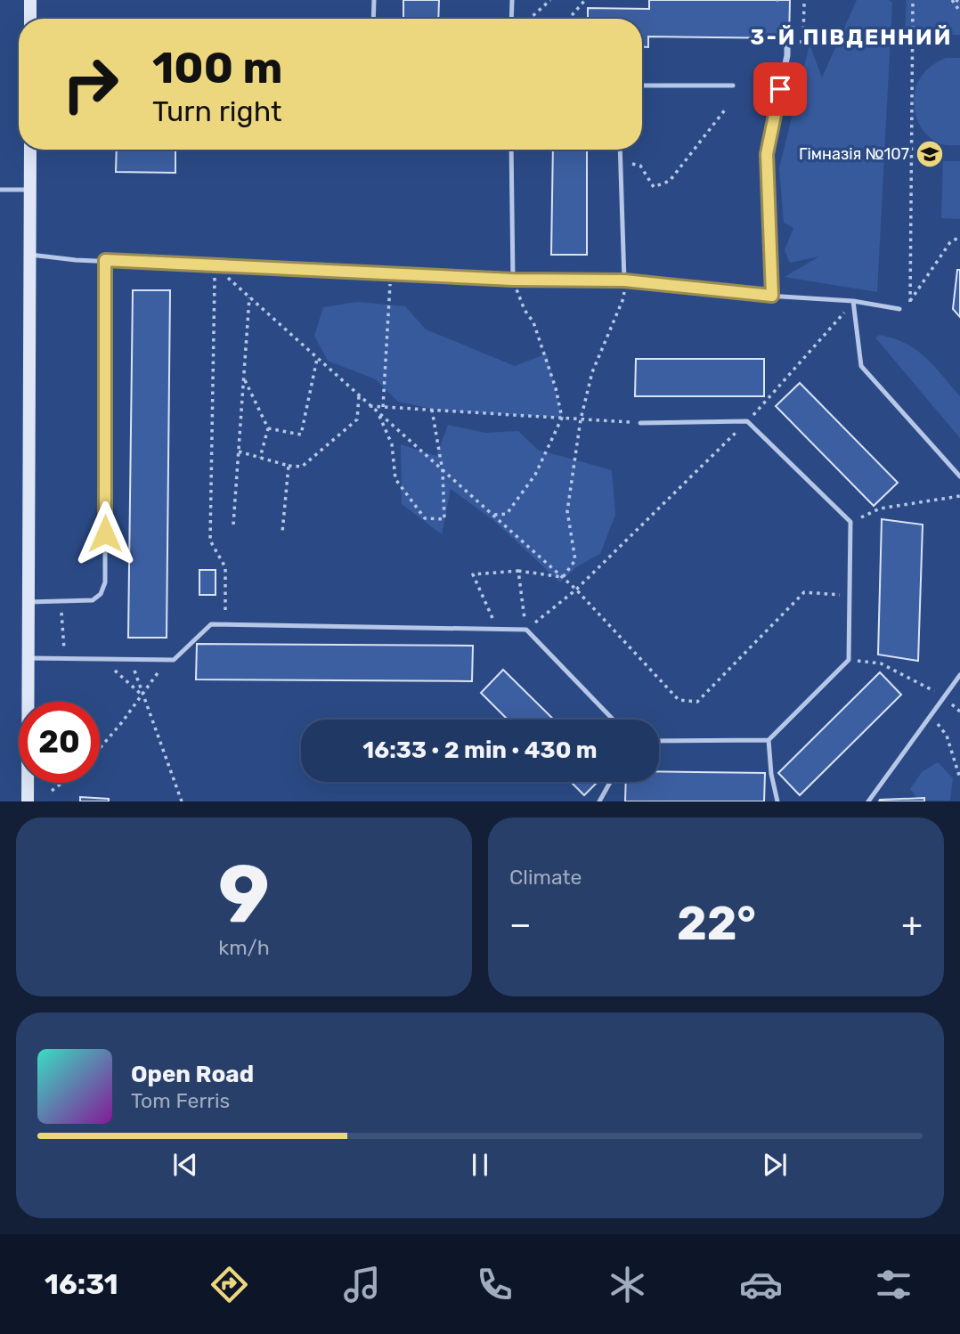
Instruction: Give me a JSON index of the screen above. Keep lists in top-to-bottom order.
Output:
{
  "districts": ["3-Й ПІВДЕННИЙ"],
  "places": {
    "school or university": ["Гімназія №107"]
  },
  "page": {
    "turn": ["100 m", "Turn right"],
    "limit": "20",
    "trip": "16:33 · 2 min · 430 m",
    "tile": [
      ["9", "km/h"],
      "Climate"
    ],
    "heat": ["−", "22°", "+"],
    "song": ["Open Road", "Tom Ferris"],
    "tabs": "16:31"
  }
}
